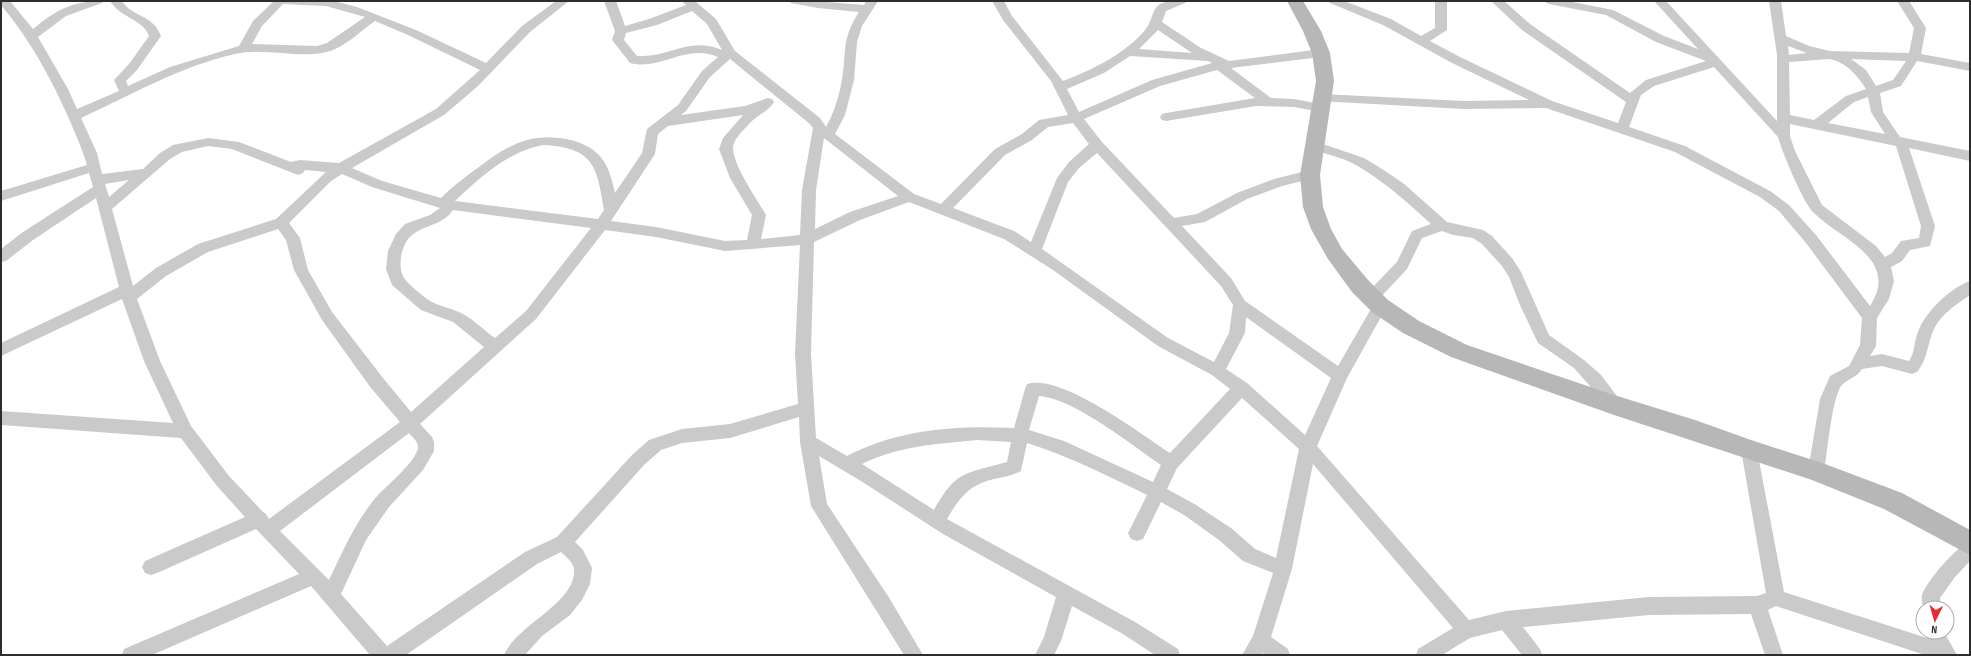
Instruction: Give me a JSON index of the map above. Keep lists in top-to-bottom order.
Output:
{
  "north": "bottom"
}
